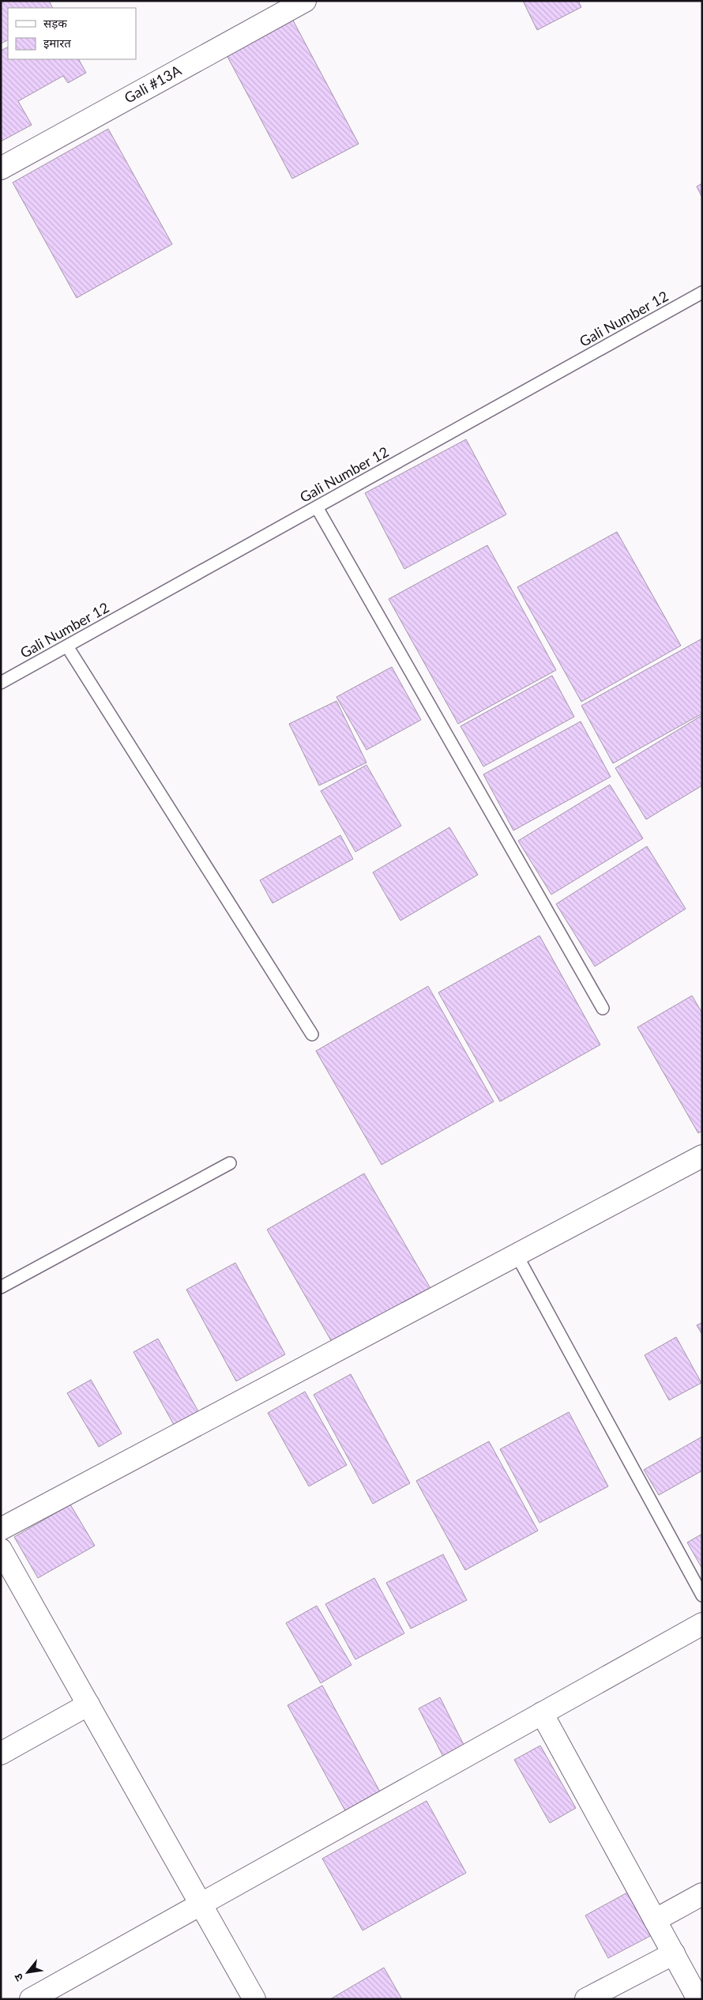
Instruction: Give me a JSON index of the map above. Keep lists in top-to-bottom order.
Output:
{
  "streets": {
    "street": ["Gali #13A"],
    "lane": ["Gali Number 12"]
  },
  "legend": ["सड़क", "इमारत"],
  "north": "bottom left"
}
